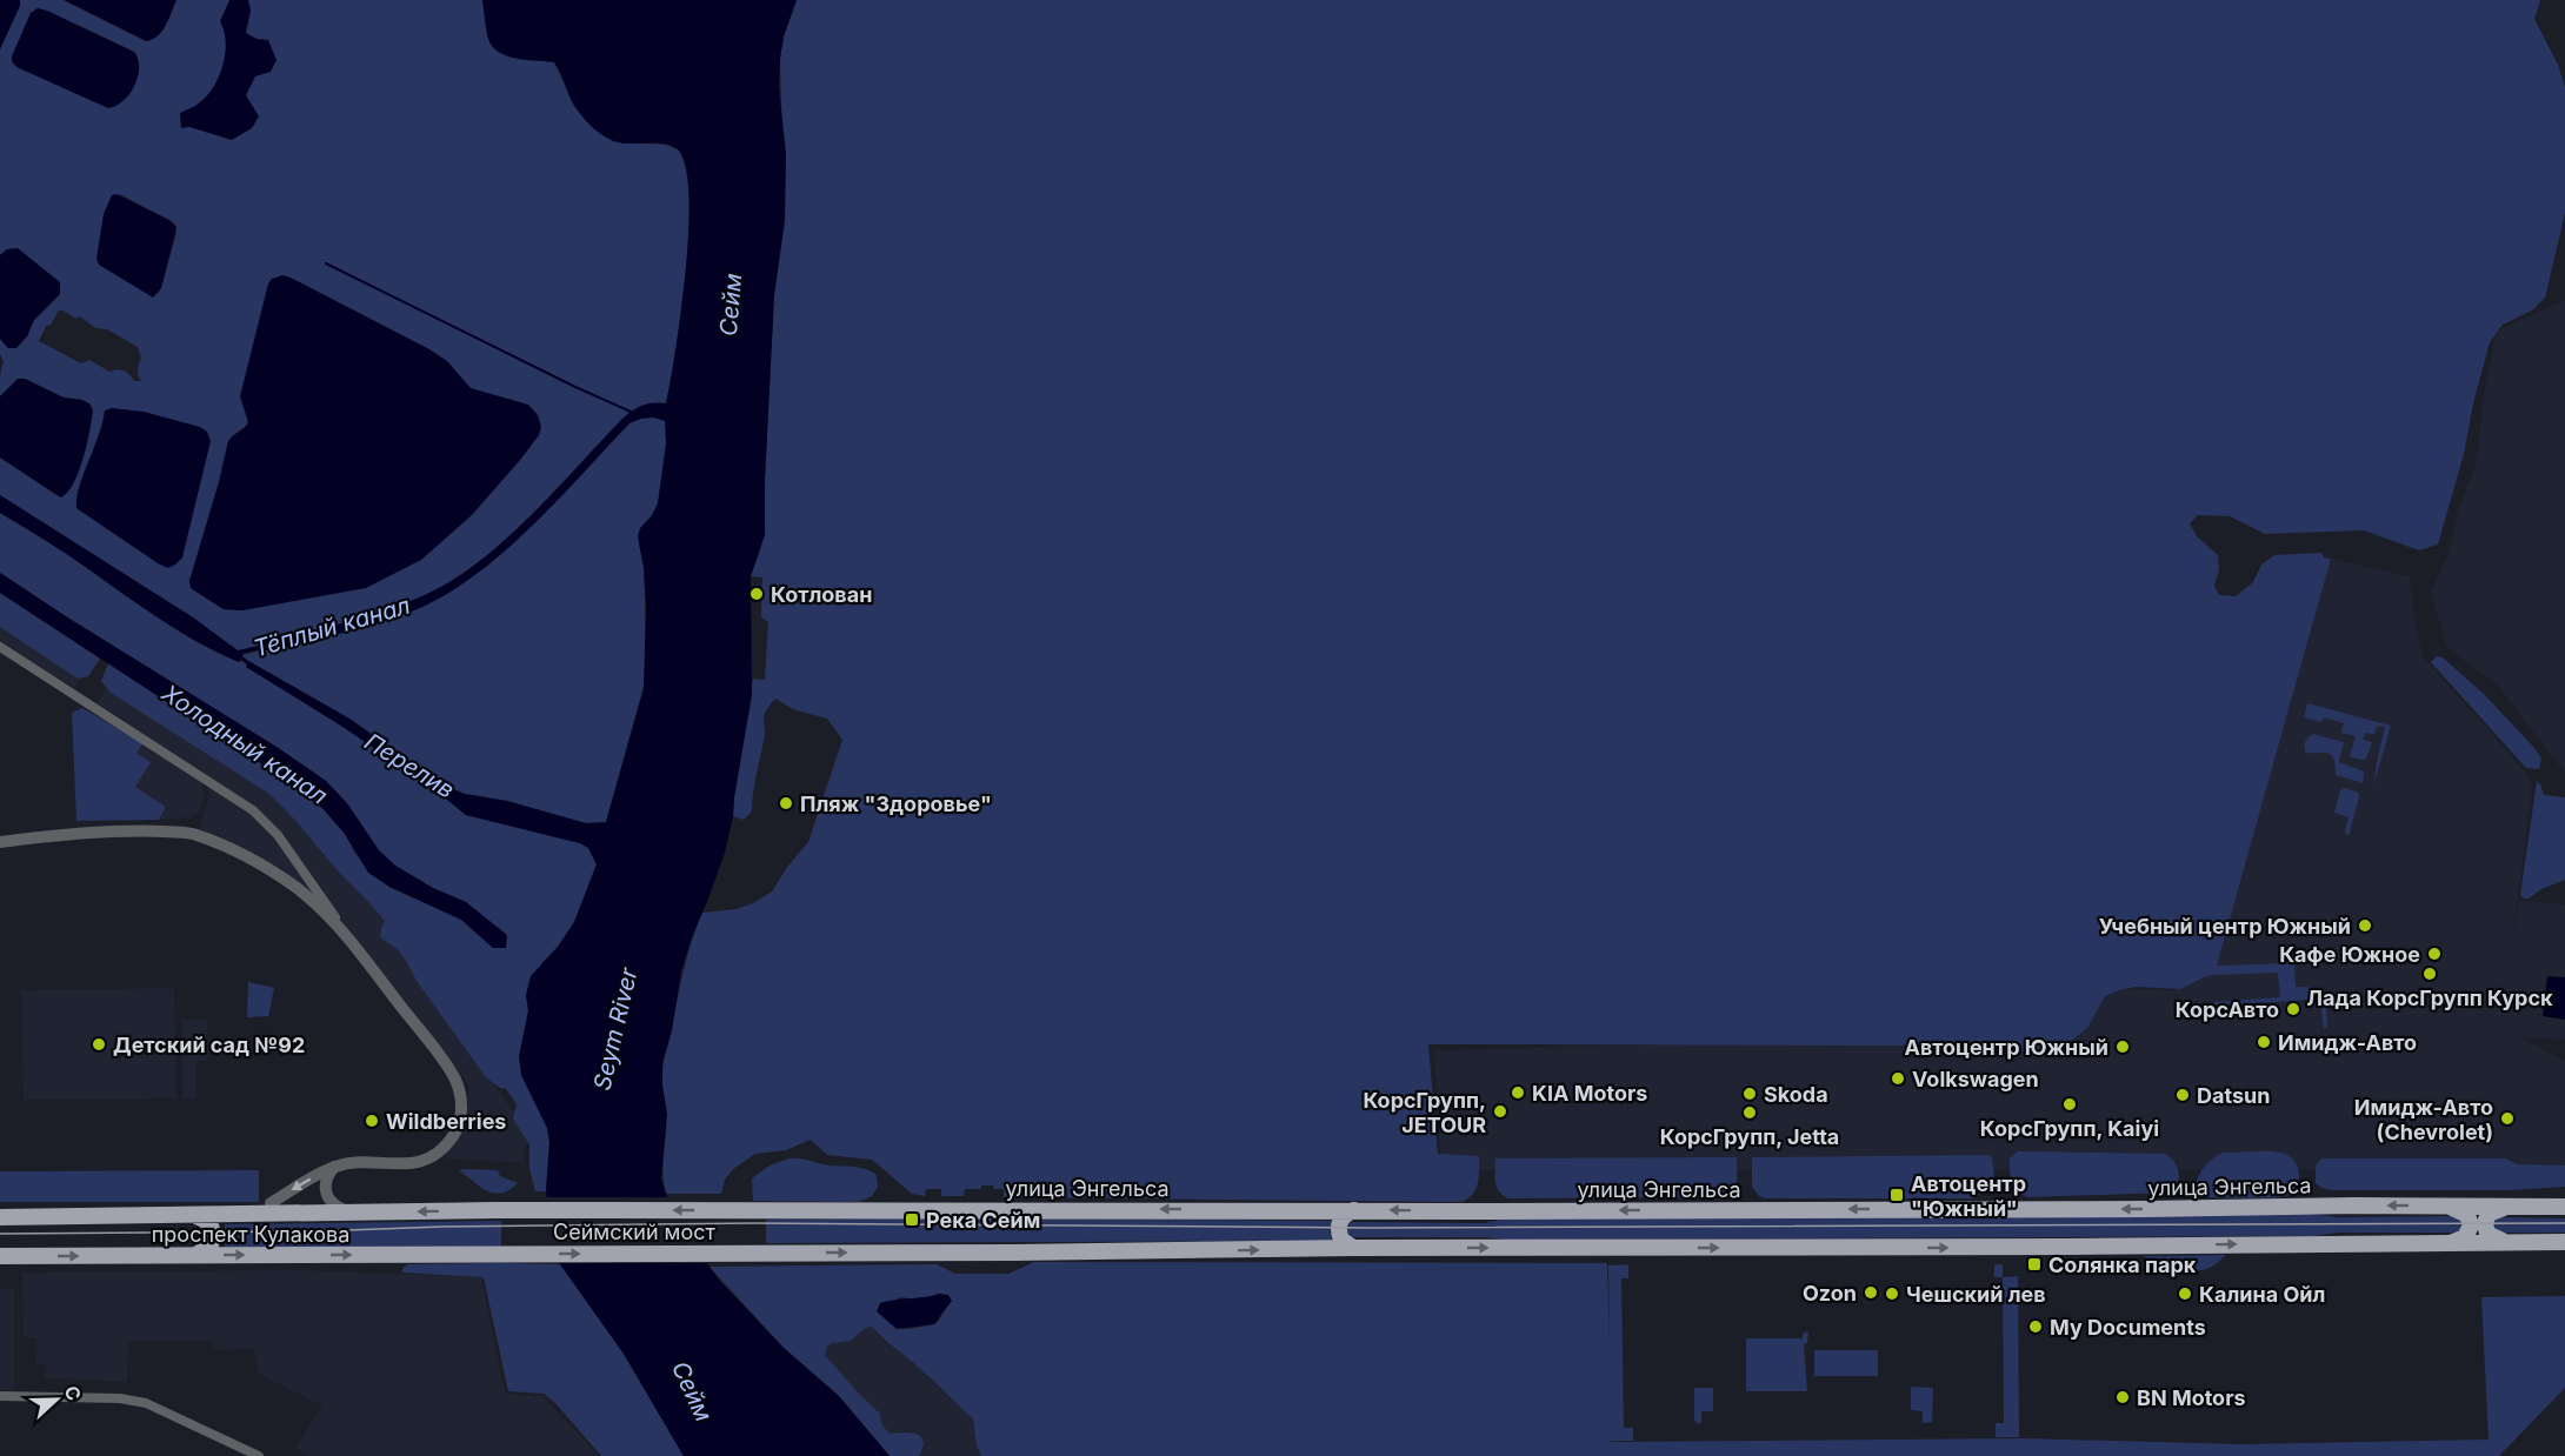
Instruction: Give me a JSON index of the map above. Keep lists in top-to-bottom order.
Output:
{
  "streets": {
    "main road": ["улица Энгельса", "Сеймский мост", "проспект Кулакова"]
  },
  "crossings": [
    ["улица Энгельса", "Сеймский мост"],
    ["Сеймский мост", "проспект Кулакова"]
  ],
  "water": [
    "Сейм",
    "Тёплый канал",
    "Холодный канал",
    "Перелив",
    "Seym River"
  ],
  "places": {
    "other": [
      "Котлован",
      "Пляж \"Здоровье\"",
      "Учебный центр Южный",
      "Кафе Южное",
      "Лада КорсГрупп Курск",
      "КорсАвто",
      "Имидж-Авто",
      "Детский сад №92",
      "Автоцентр Южный",
      "Volkswagen",
      "KIA Motors",
      "Skoda",
      "Datsun",
      "КорсГрупп, Kaiyi",
      "КорсГрупп, JETOUR",
      "КорсГрупп, Jetta",
      "Имидж-Авто (Chevrolet)",
      "Wildberries",
      "Ozon",
      "Чешский лев",
      "Калина Ойл",
      "My Documents",
      "BN Motors"
    ],
    "transit": ["Автоцентр \"Южный\"", "Река Сейм", "Солянка парк"]
  },
  "north": "right"
}
